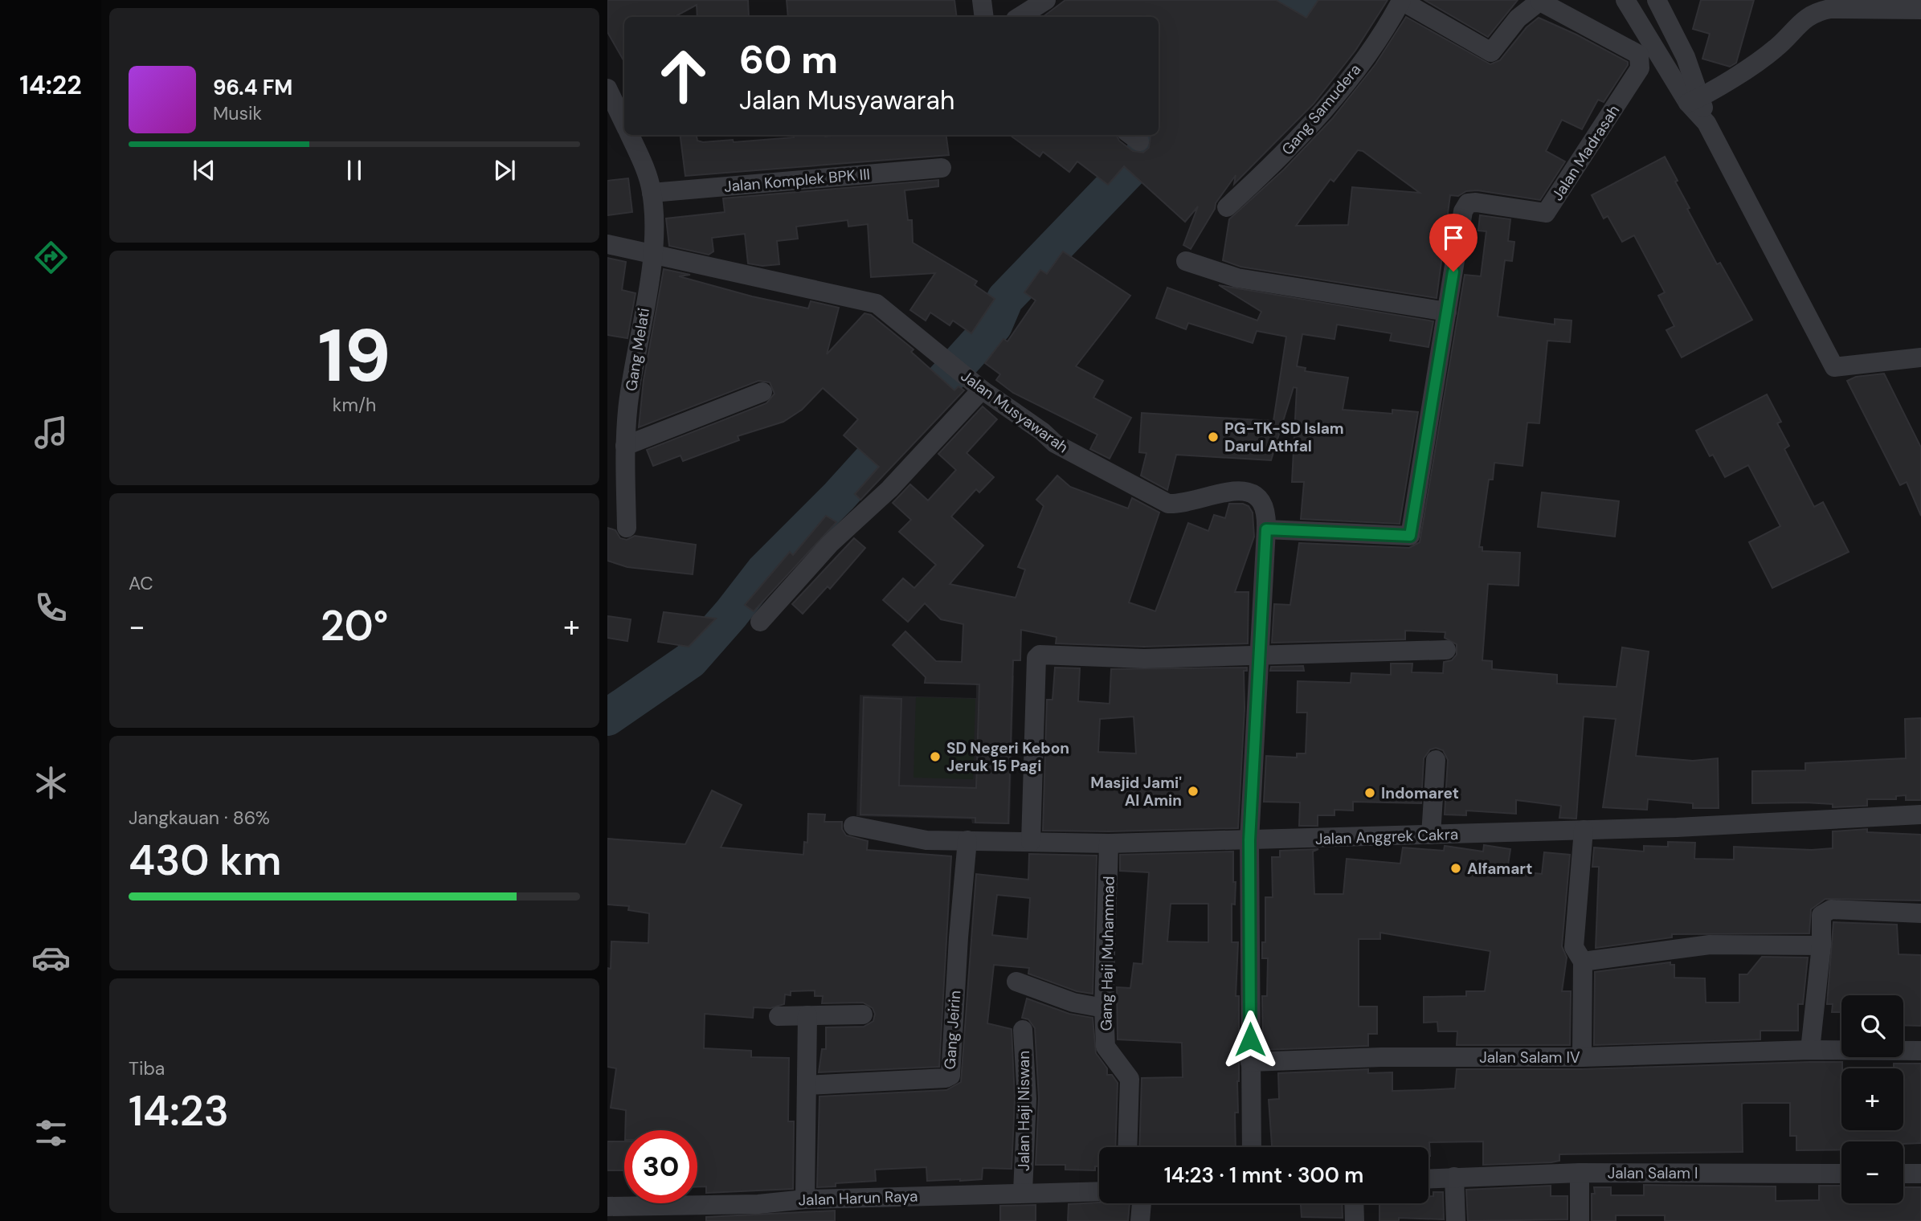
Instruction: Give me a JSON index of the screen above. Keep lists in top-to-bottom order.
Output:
{
  "streets": {
    "street": [
      "Gang Samudera",
      "Jalan Madrasah",
      "Jalan Komplek BPK III",
      "Gang Melati",
      "Jalan Musyawarah",
      "Jalan Anggrek Cakra",
      "Gang Haji Muhammad",
      "Gang Jeirin",
      "Jalan Salam IV",
      "Jalan Haji Niswan",
      "Jalan Salam I",
      "Jalan Harun Raya"
    ]
  },
  "crossings": [
    ["Gang Samudera", "Jalan Madrasah"],
    ["Jalan Madrasah", "Jalan Musyawarah"],
    ["Jalan Komplek BPK III", "Gang Melati"],
    ["Gang Melati", "Jalan Musyawarah"],
    ["Jalan Musyawarah", "Jalan Anggrek Cakra"],
    ["Jalan Musyawarah", "Jalan Salam IV"],
    ["Jalan Anggrek Cakra", "Gang Haji Muhammad"],
    ["Jalan Anggrek Cakra", "Gang Jeirin"],
    ["Jalan Haji Niswan", "Jalan Harun Raya"]
  ],
  "places": [
    "PG-TK-SD Islam Darul Athfal",
    "SD Negeri Kebon Jeruk 15 Pagi",
    "Masjid Jami' Al Amin",
    "Indomaret",
    "Alfamart"
  ],
  "page": {
    "tabs": "14:22",
    "turn": ["60 m", "Jalan Musyawarah"],
    "song": ["96.4 FM", "Musik"],
    "tile": [
      ["19", "km/h"],
      "AC",
      ["Jangkauan · 86%", "430 km"],
      ["Tiba", "14:23"]
    ],
    "heat": ["−", "20°", "+"],
    "map_buttons": ["+", "−"],
    "limit": "30",
    "trip": "14:23 · 1 mnt · 300 m"
  }
}
